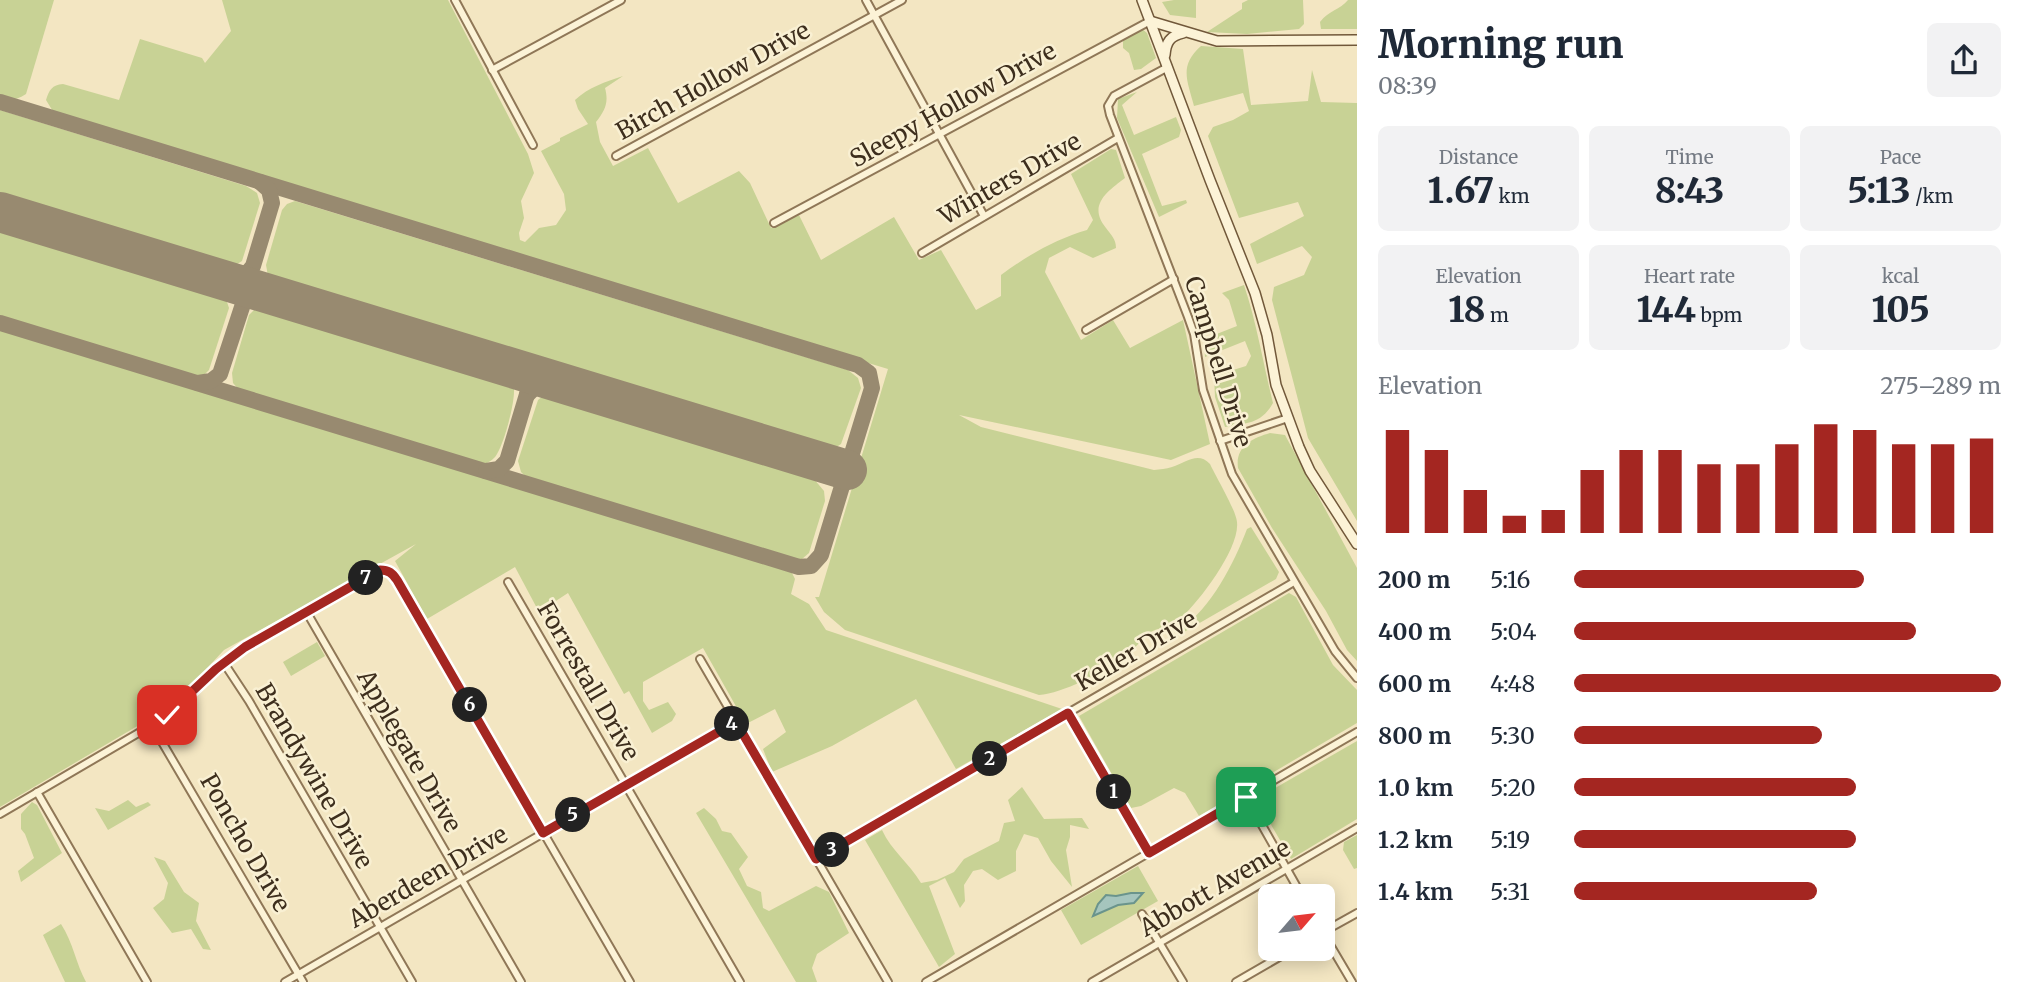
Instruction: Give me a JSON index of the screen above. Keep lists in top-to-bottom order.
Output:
{
  "streets": {
    "street": [
      "Birch Hollow Drive",
      "Sleepy Hollow Drive",
      "Winters Drive",
      "Campbell Drive",
      "Keller Drive",
      "Forrestall Drive",
      "Applegate Drive",
      "Brandywine Drive",
      "Poncho Drive",
      "Aberdeen Drive",
      "Abbott Avenue"
    ]
  },
  "crossings": [
    ["Winters Drive", "Campbell Drive"],
    ["Campbell Drive", "Keller Drive"],
    ["Forrestall Drive", "Aberdeen Drive"],
    ["Applegate Drive", "Aberdeen Drive"],
    ["Brandywine Drive", "Aberdeen Drive"],
    ["Poncho Drive", "Aberdeen Drive"]
  ],
  "north": "top right",
  "page": {
    "heading": ["Morning run", "08:39"],
    "stats": [
      ["Distance", "1.67 km"],
      ["Time", "8:43"],
      ["Pace", "5:13 /km"],
      ["Elevation", "18 m"],
      ["Heart rate", "144 bpm"],
      ["kcal", "105"]
    ],
    "chart": ["Elevation", "275–289 m"],
    "list": [
      {
        "name": "200 m",
        "note": "5:16"
      },
      {
        "name": "400 m",
        "note": "5:04"
      },
      {
        "name": "600 m",
        "note": "4:48"
      },
      {
        "name": "800 m",
        "note": "5:30"
      },
      {
        "name": "1.0 km",
        "note": "5:20"
      },
      {
        "name": "1.2 km",
        "note": "5:19"
      },
      {
        "name": "1.4 km",
        "note": "5:31"
      }
    ],
    "pins": [
      "7",
      "6",
      "4",
      "2",
      "1",
      "5",
      "3"
    ]
  }
}
